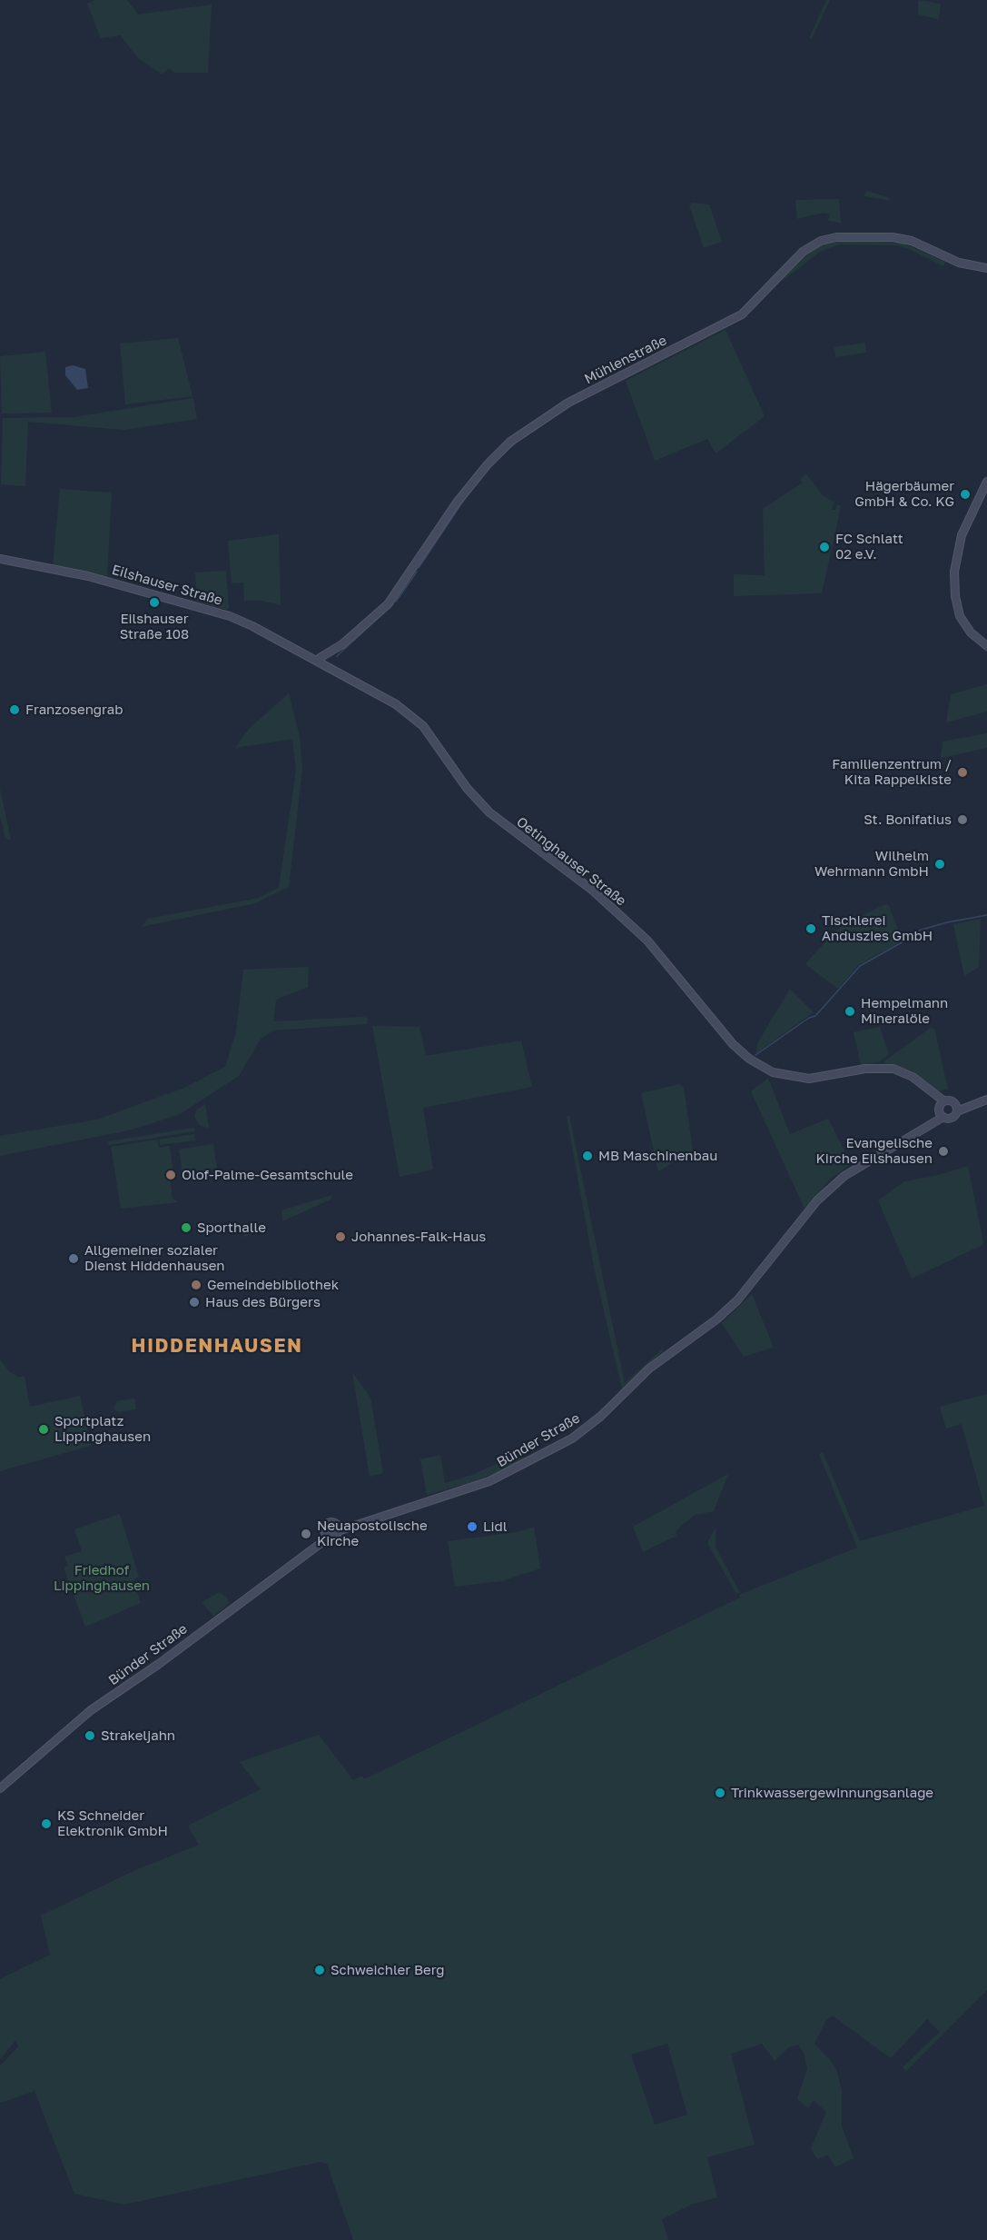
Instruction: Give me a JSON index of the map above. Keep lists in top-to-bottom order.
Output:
{
  "streets": {
    "street": [
      "Mühlenstraße",
      "Eilshauser Straße",
      "Oetinghauser Straße",
      "Bünder Straße"
    ]
  },
  "crossings": [
    ["Mühlenstraße", "Eilshauser Straße"],
    ["Mühlenstraße", "Oetinghauser Straße"],
    ["Eilshauser Straße", "Oetinghauser Straße"],
    ["Oetinghauser Straße", "Bünder Straße"]
  ],
  "districts": ["HIDDENHAUSEN"],
  "parks": ["Friedhof Lippinghausen"],
  "places": [
    "Hägerbäumer GmbH & Co. KG",
    "FC Schlatt 02 e.V.",
    "Eilshauser Straße 108",
    "Franzosengrab",
    "Familienzentrum / Kita Rappelkiste",
    "St. Bonifatius",
    "Wilhelm Wehrmann GmbH",
    "Tischlerei Anduszies GmbH",
    "Hempelmann Mineralöle",
    "Evangelische Kirche Eilshausen",
    "MB Maschinenbau",
    "Olof-Palme-Gesamtschule",
    "Sporthalle",
    "Johannes-Falk-Haus",
    "Allgemeiner sozialer Dienst Hiddenhausen",
    "Gemeindebibliothek",
    "Haus des Bürgers",
    "Sportplatz Lippinghausen",
    "Lidl",
    "Neuapostolische Kirche",
    "Strakeljahn",
    "Trinkwassergewinnungsanlage",
    "KS Schneider Elektronik GmbH",
    "Schweichler Berg"
  ]
}
